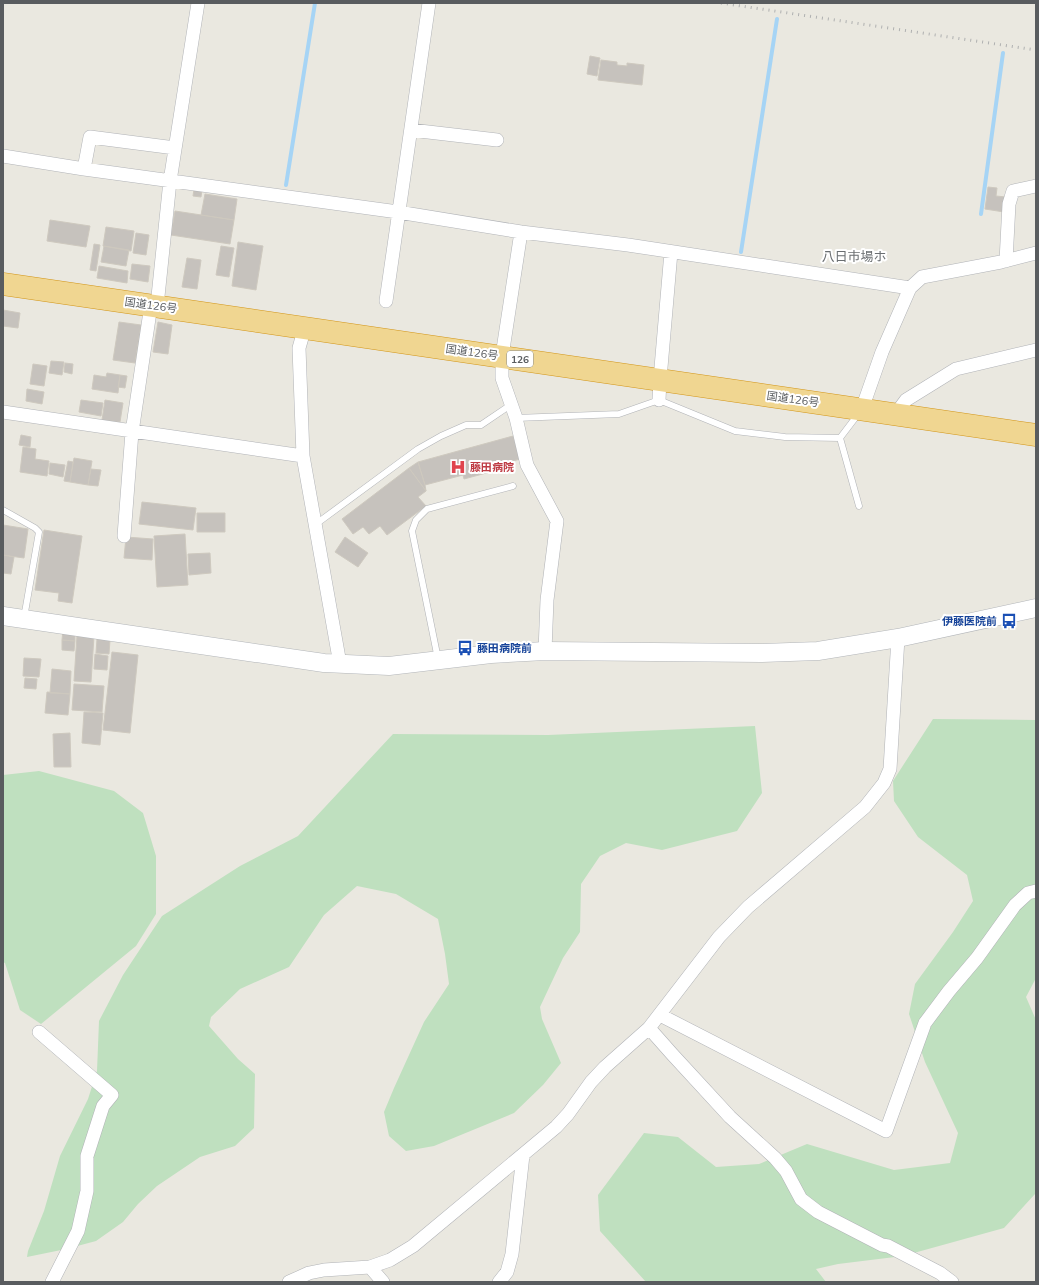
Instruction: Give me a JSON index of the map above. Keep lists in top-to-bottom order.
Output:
{
  "streets": {
    "highway": ["国道126号", "126"]
  },
  "districts": ["八日市場ホ"],
  "places": {
    "hospital": ["藤田病院"],
    "bus stop": ["伊藤医院前", "藤田病院前"]
  }
}
